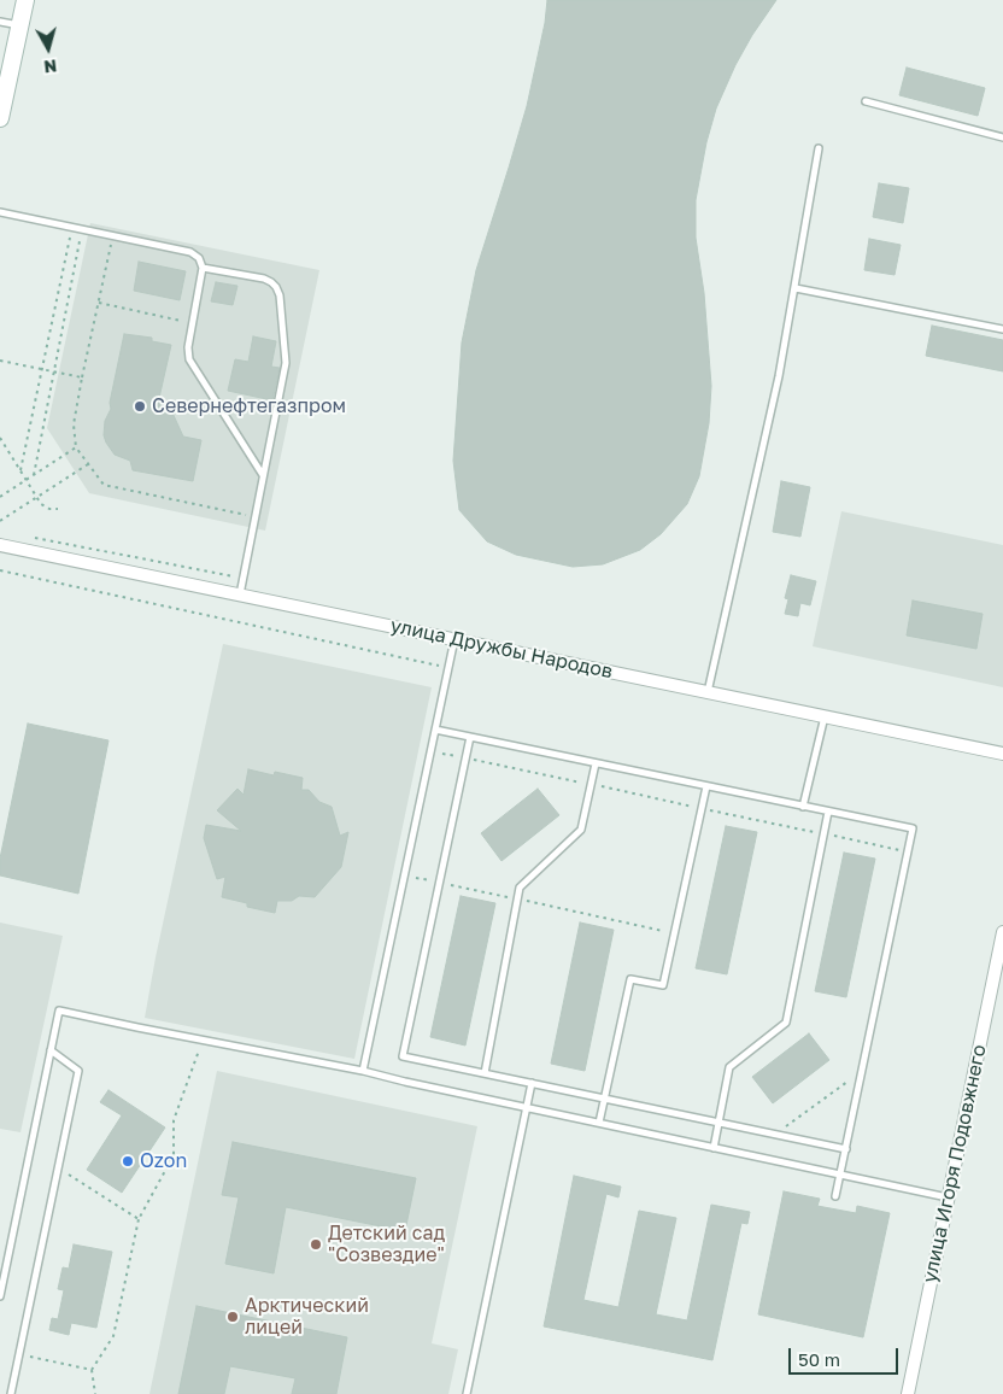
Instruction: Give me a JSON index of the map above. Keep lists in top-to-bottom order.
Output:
{
  "streets": {
    "street": ["улица Дружбы Народов", "улица Игоря Подовжнего"]
  },
  "places": [
    "Севернефтегазпром",
    "Ozon",
    "Детский сад \"Созвездие\"",
    "Арктический лицей"
  ],
  "scale_bar": "50 m",
  "north": "bottom"
}
